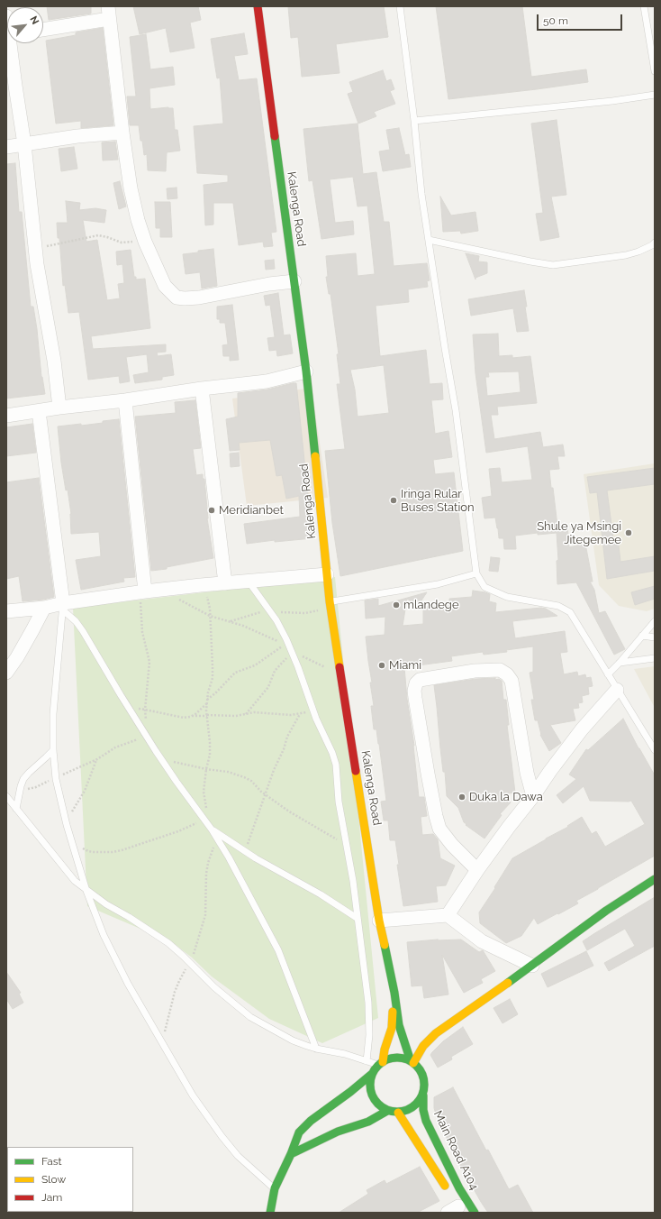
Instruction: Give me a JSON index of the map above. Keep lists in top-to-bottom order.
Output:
{
  "streets": {
    "main road": ["Kalenga Road", "Main Road A104"]
  },
  "crossings": [
    ["Kalenga Road", "Main Road A104"]
  ],
  "places": [
    "Iringa Rular Buses Station",
    "Meridianbet",
    "Shule ya Msingi Jitegemee",
    "mlandege",
    "Miami",
    "Duka la Dawa"
  ],
  "legend": ["Fast", "Slow", "Jam"],
  "scale_bar": "50 m",
  "north": "top right"
}
